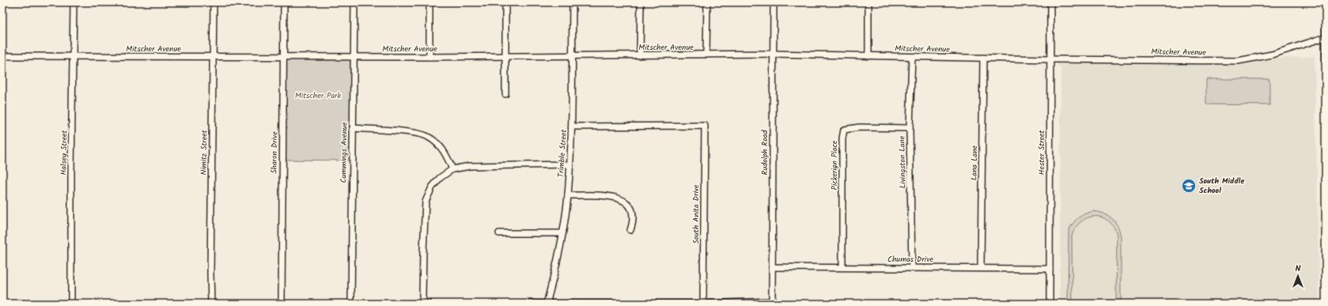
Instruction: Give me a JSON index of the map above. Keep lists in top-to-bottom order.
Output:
{
  "streets": {
    "street": [
      "Mitscher Avenue",
      "Halsey Street",
      "Nimitz Street",
      "Sharon Drive",
      "Cummings Avenue",
      "Rudolph Road",
      "Hester Street",
      "Trimble Street",
      "Livingston Lane",
      "Lana Lane",
      "Pickerign Place",
      "South Anita Drive",
      "Chumas Drive"
    ]
  },
  "crossings": [
    ["Mitscher Avenue", "Halsey Street"],
    ["Mitscher Avenue", "Nimitz Street"],
    ["Mitscher Avenue", "Sharon Drive"],
    ["Mitscher Avenue", "Cummings Avenue"],
    ["Mitscher Avenue", "Rudolph Road"],
    ["Mitscher Avenue", "Hester Street"],
    ["Mitscher Avenue", "Trimble Street"],
    ["Mitscher Avenue", "Livingston Lane"],
    ["Mitscher Avenue", "Lana Lane"],
    ["Rudolph Road", "Chumas Drive"],
    ["Hester Street", "Chumas Drive"],
    ["Trimble Street", "South Anita Drive"],
    ["Livingston Lane", "Pickerign Place"],
    ["Livingston Lane", "Chumas Drive"],
    ["Lana Lane", "Chumas Drive"],
    ["Pickerign Place", "Chumas Drive"]
  ],
  "parks": ["Mitscher Park"],
  "places": {
    "school or university": ["South Middle School"]
  },
  "north": "top"
}
